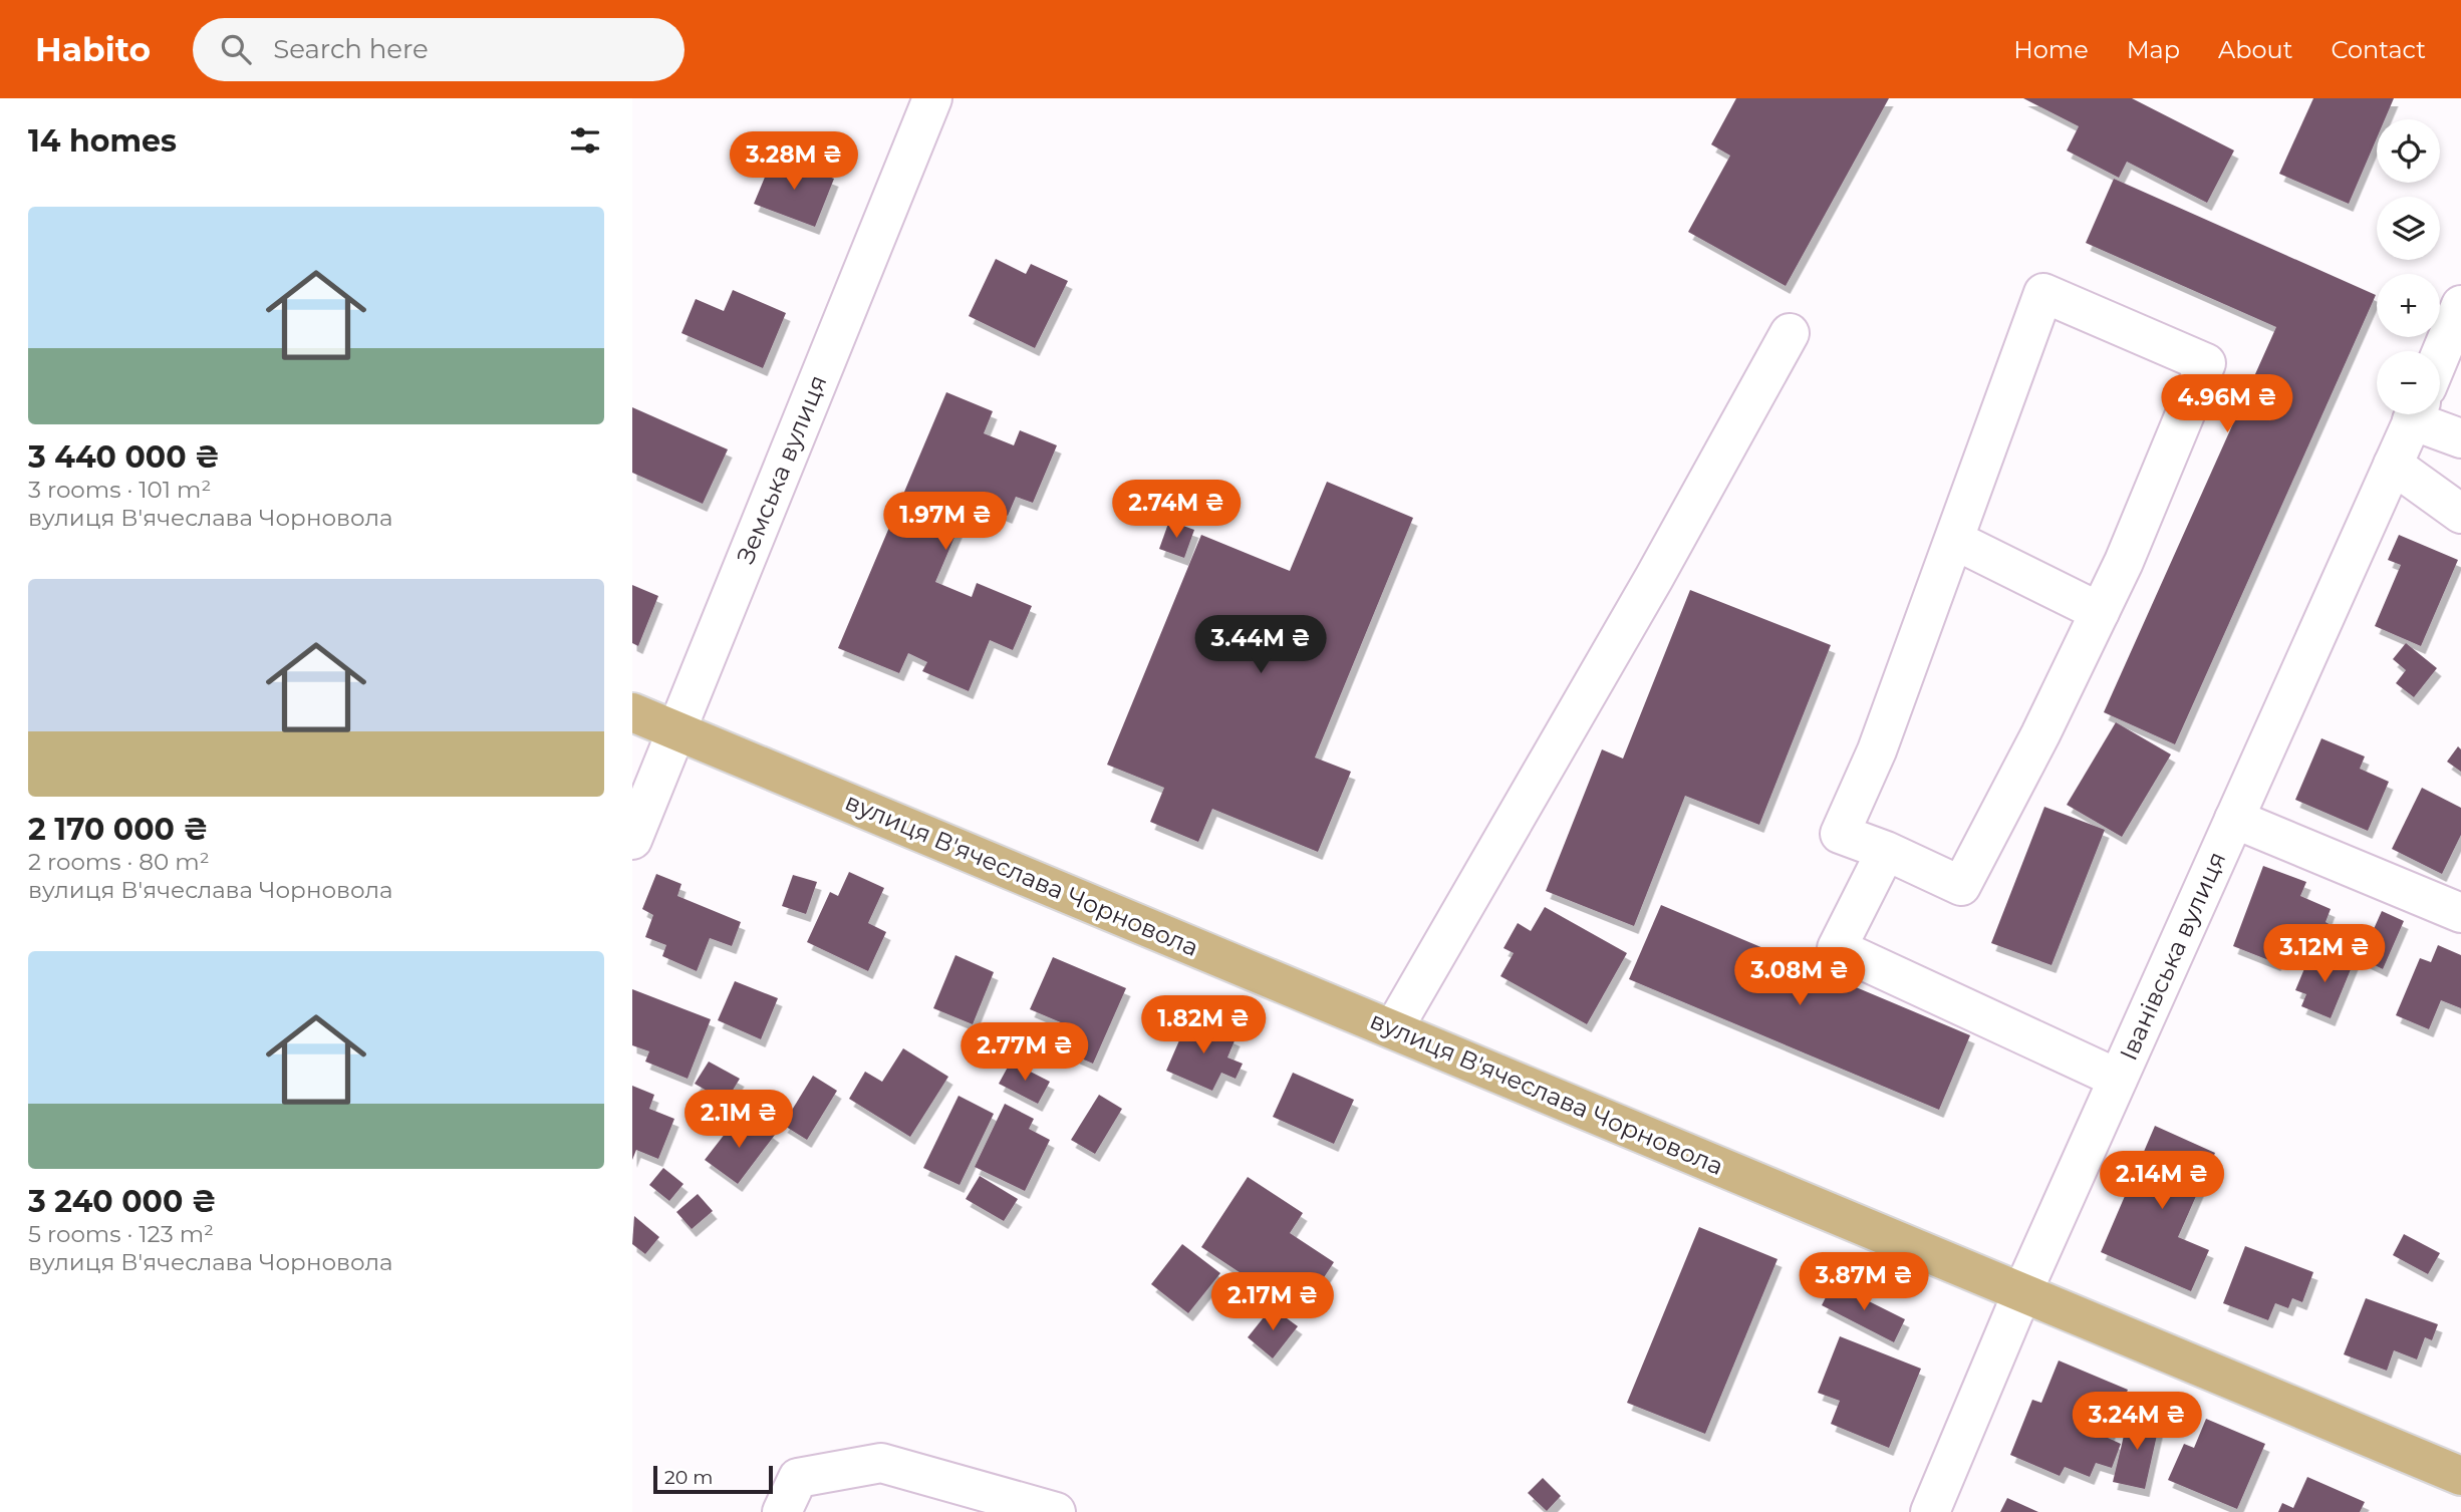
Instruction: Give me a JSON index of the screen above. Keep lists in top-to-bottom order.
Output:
{
  "streets": {
    "main road": ["вулиця В'ячеслава Чорновола"],
    "street": ["Земська вулиця", "Іванівська вулиця"]
  },
  "crossings": [
    ["Земська вулиця", "вулиця В'ячеслава Чорновола"],
    ["вулиця В'ячеслава Чорновола", "Іванівська вулиця"]
  ],
  "scale_bar": "20 m",
  "page": {
    "header": "Habito",
    "search": "Search here",
    "nav": [
      "Home",
      "Map",
      "About",
      "Contact"
    ],
    "heading": "14 homes",
    "map_buttons": ["+", "−"],
    "price": [
      "3.28M ₴",
      "4.96M ₴",
      "2.74M ₴",
      "1.97M ₴",
      "3.44M ₴",
      "3.12M ₴",
      "3.08M ₴",
      "1.82M ₴",
      "2.77M ₴",
      "2.1M ₴",
      "2.14M ₴",
      "3.87M ₴",
      "2.17M ₴",
      "3.24M ₴"
    ],
    "list": [
      {
        "name": "3 440 000 ₴",
        "note": "3 rooms · 101 m² · вулиця В'ячеслава Чорновола"
      },
      {
        "name": "2 170 000 ₴",
        "note": "2 rooms · 80 m² · вулиця В'ячеслава Чорновола"
      },
      {
        "name": "3 240 000 ₴",
        "note": "5 rooms · 123 m² · вулиця В'ячеслава Чорновола"
      }
    ],
    "scale": "20 m"
  }
}
